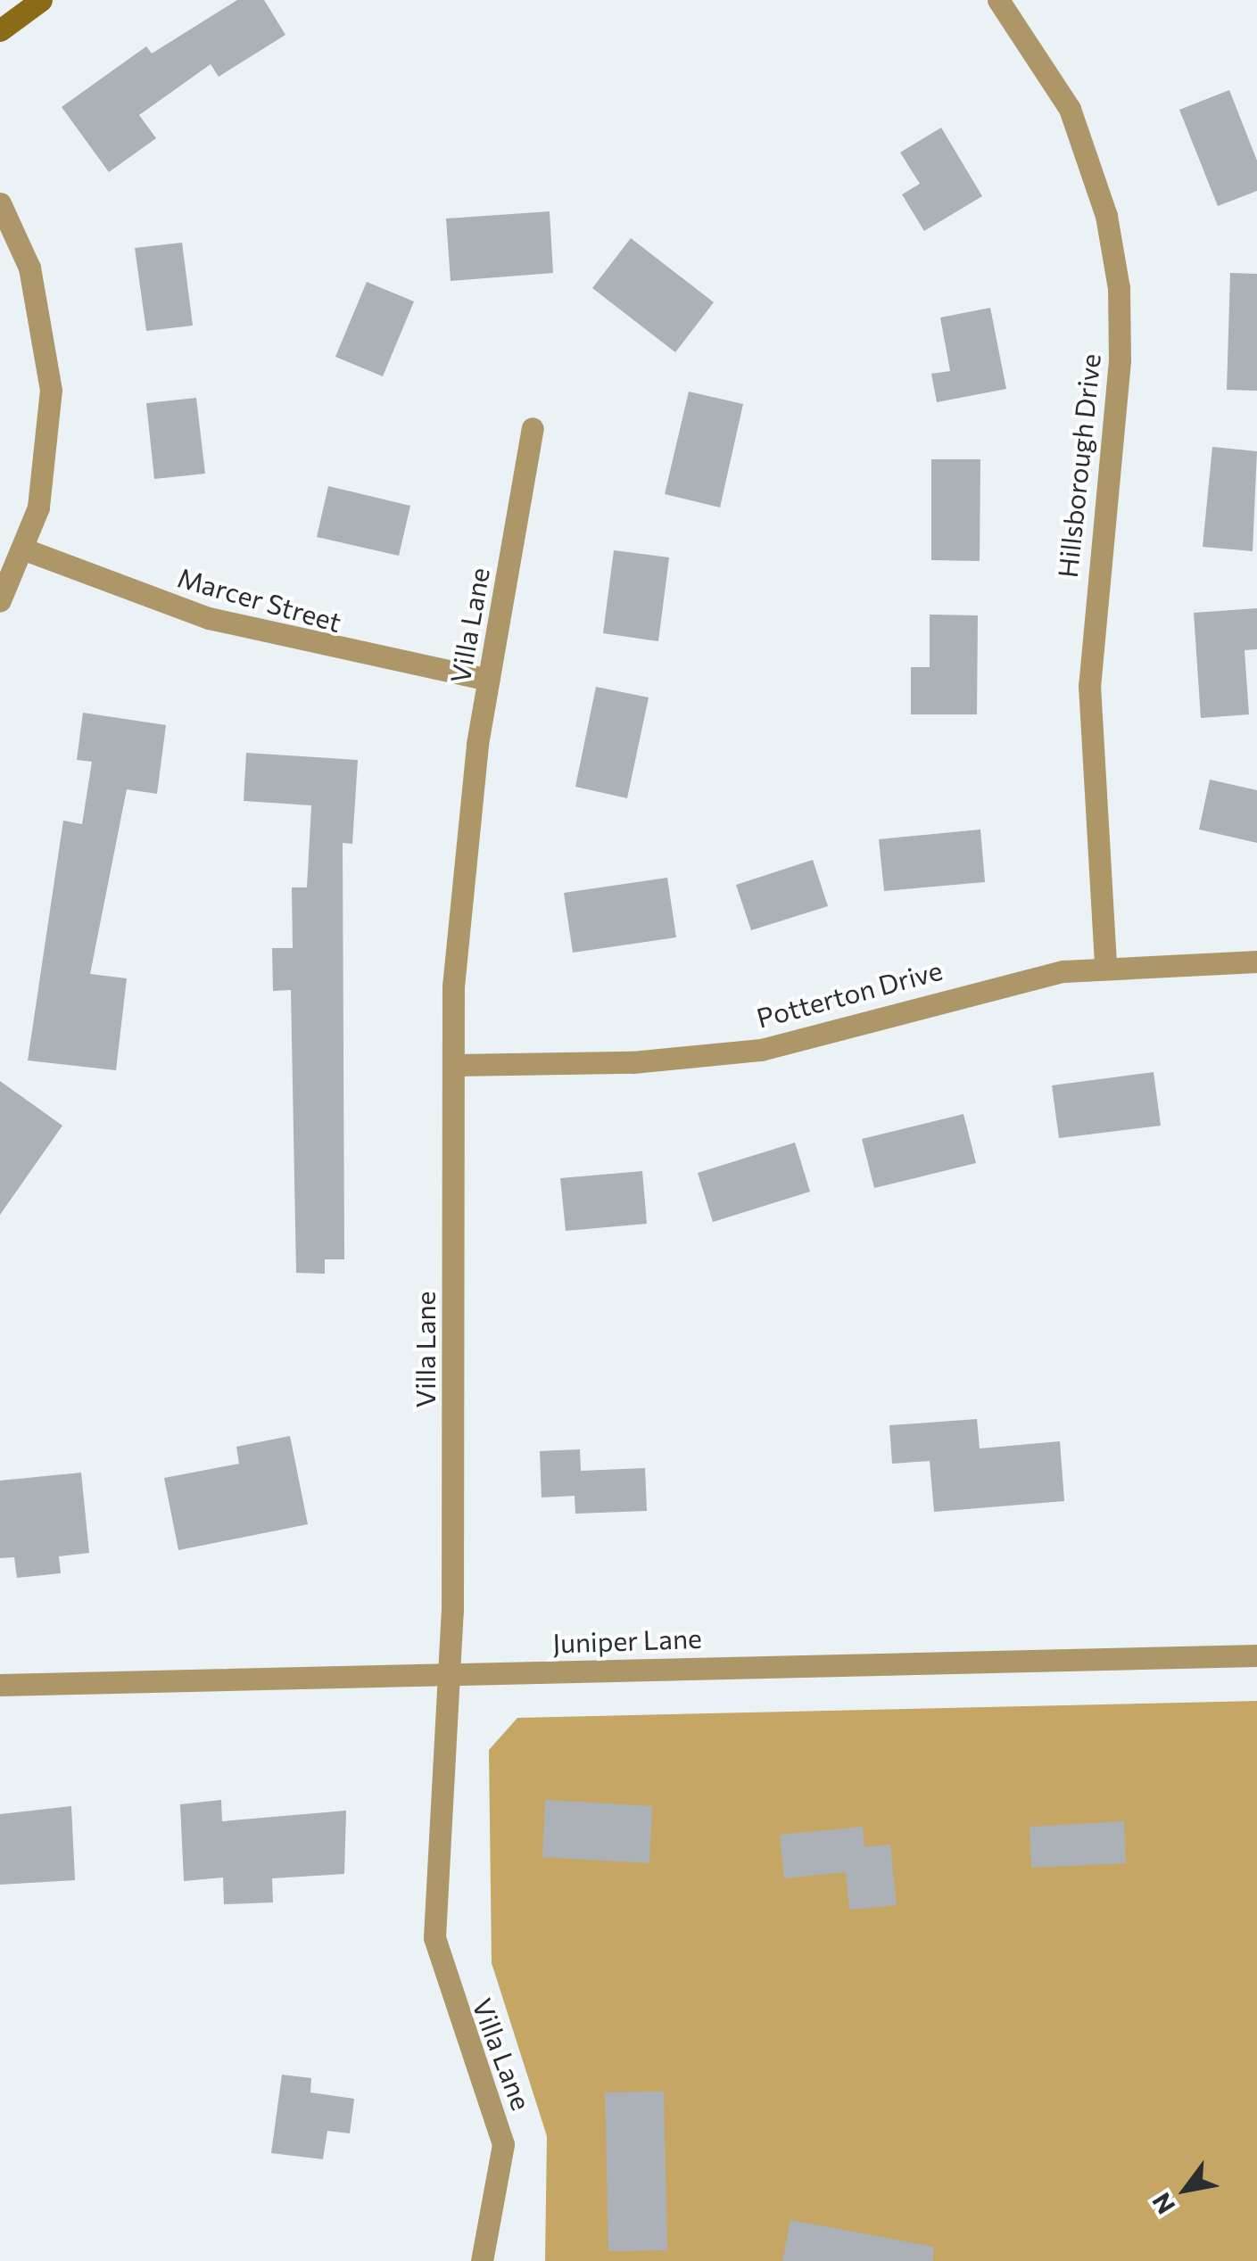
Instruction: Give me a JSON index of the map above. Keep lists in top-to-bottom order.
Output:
{
  "streets": {
    "street": [
      "Hillsborough Drive",
      "Marcer Street",
      "Villa Lane",
      "Potterton Drive",
      "Juniper Lane"
    ]
  },
  "crossings": [
    ["Hillsborough Drive", "Potterton Drive"],
    ["Marcer Street", "Villa Lane"],
    ["Villa Lane", "Potterton Drive"],
    ["Villa Lane", "Juniper Lane"]
  ],
  "north": "bottom left"
}
